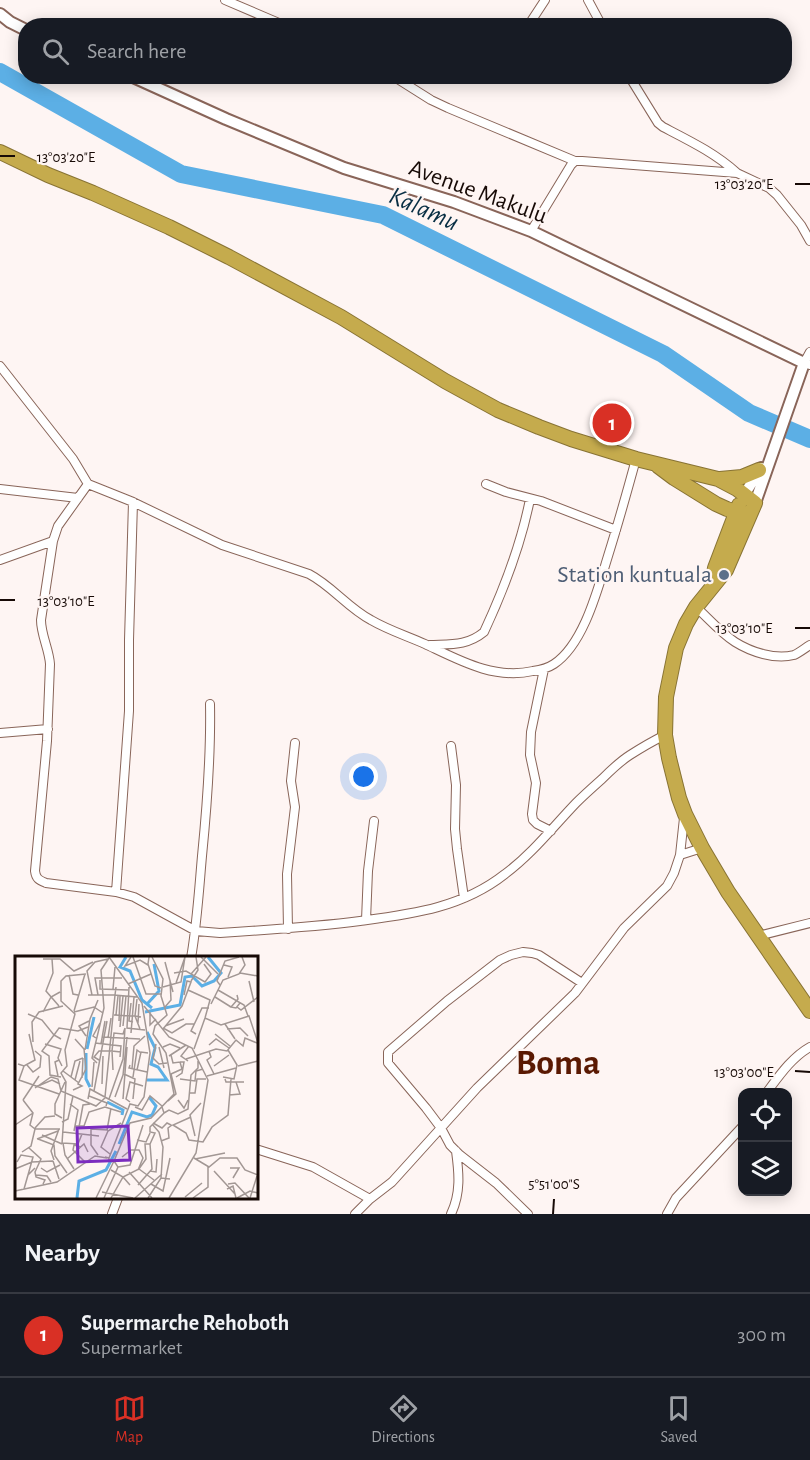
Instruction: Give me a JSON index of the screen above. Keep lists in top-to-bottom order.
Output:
{
  "streets": {
    "main road": ["Avenue Makulu"]
  },
  "districts": ["Boma"],
  "water": ["Kalamu"],
  "places": ["Station kuntuala"],
  "page": {
    "search": "Search here",
    "pins": "1",
    "heading": "Nearby",
    "list": [
      {
        "mark": "1",
        "name": "Supermarche Rehoboth",
        "note": "Supermarket",
        "value": "300 m"
      }
    ],
    "nav": ["Map", "Directions", "Saved"]
  },
  "coordinates": [
    "13°03'20\"E",
    "13°03'10\"E",
    "13°03'00\"E",
    "5°51'00\"S"
  ]
}
